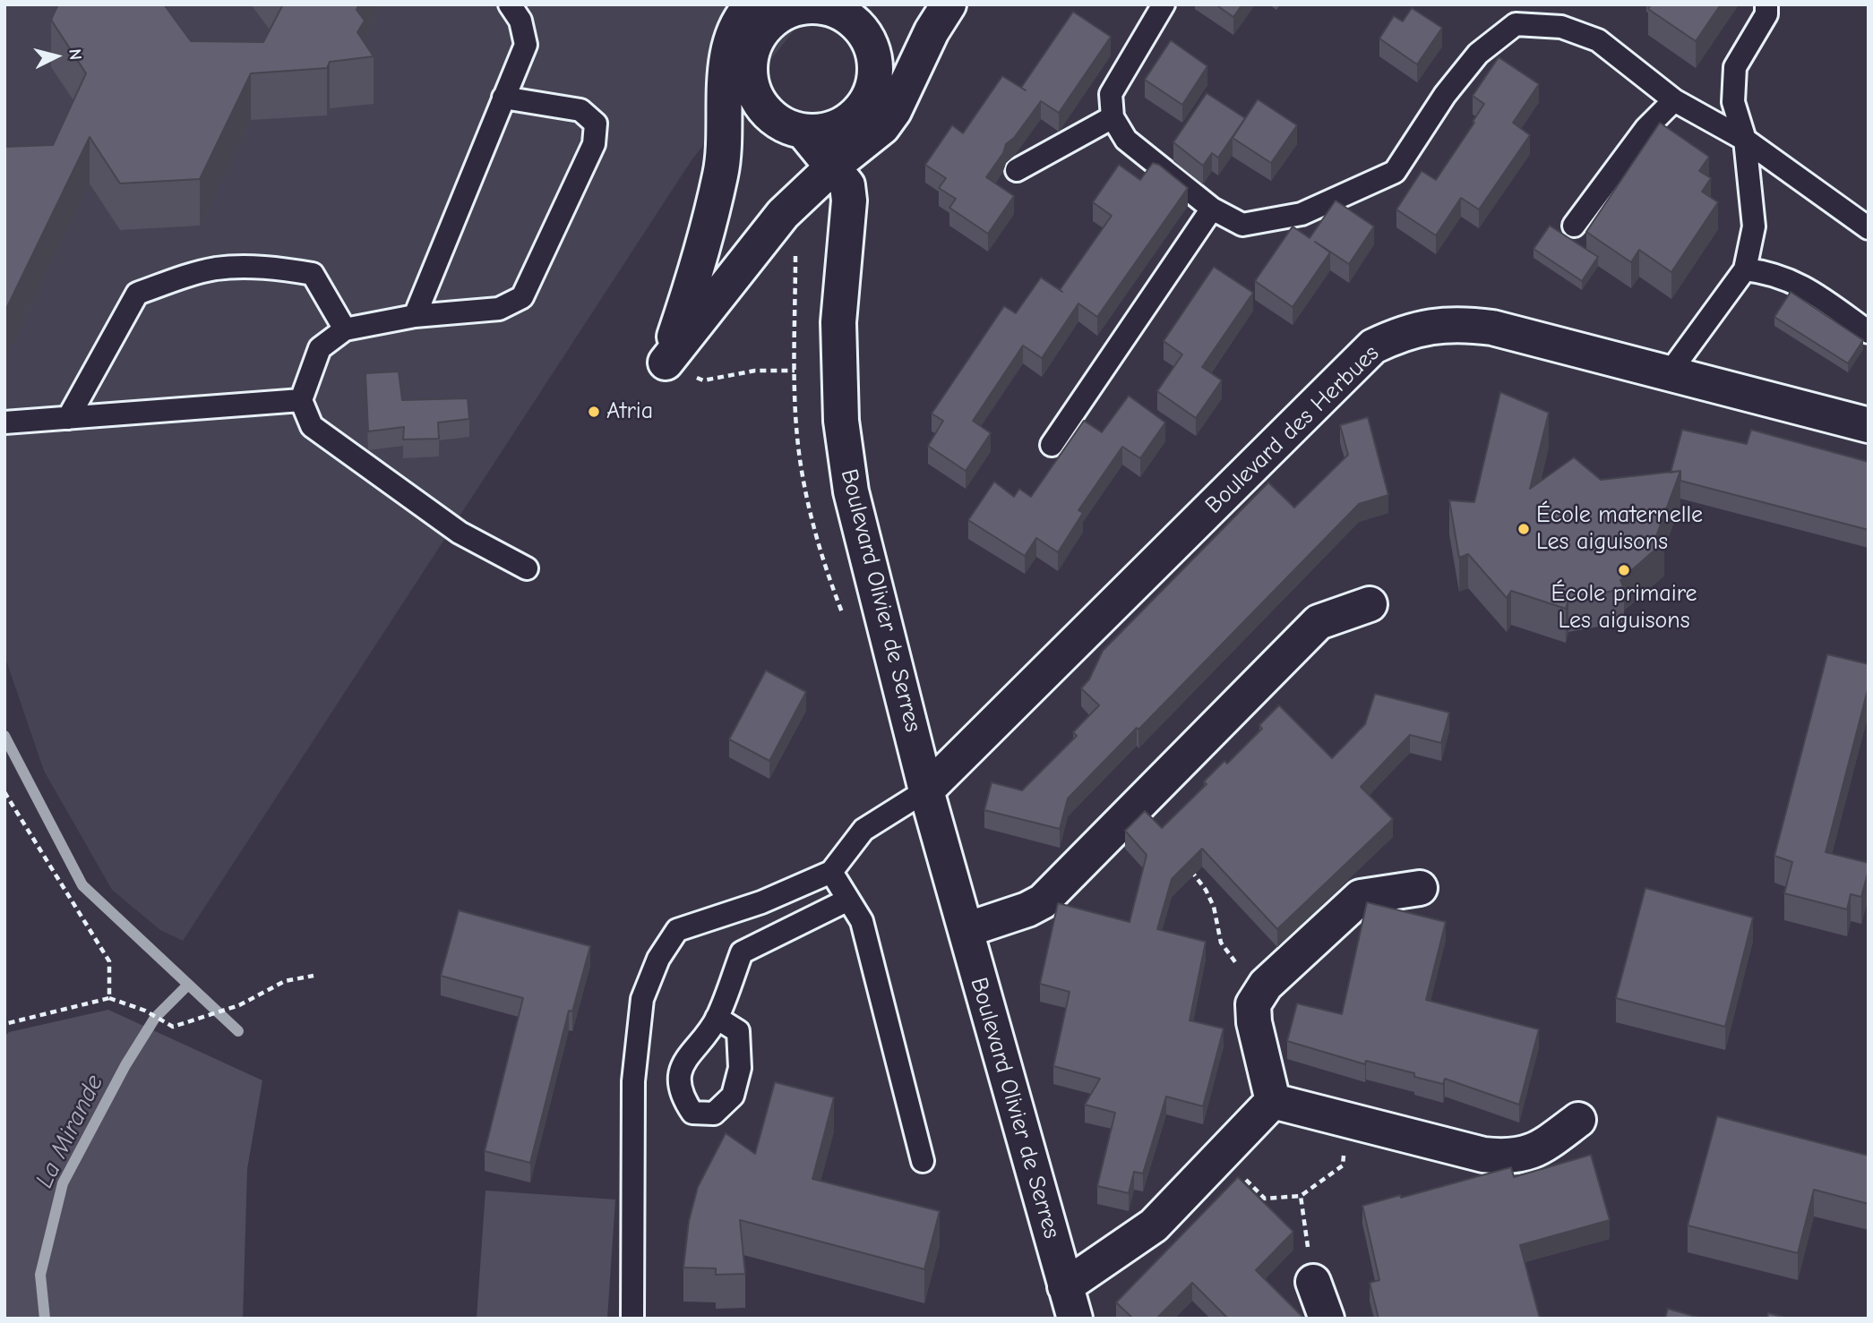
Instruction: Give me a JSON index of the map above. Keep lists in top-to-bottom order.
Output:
{
  "streets": {
    "street": ["Boulevard des Herbues", "Boulevard Olivier de Serres"]
  },
  "crossings": [
    ["Boulevard des Herbues", "Boulevard Olivier de Serres"]
  ],
  "water": ["La Mirande"],
  "places": ["Atria", "École maternelle Les aiguisons", "École primaire Les aiguisons"],
  "north": "right"
}
